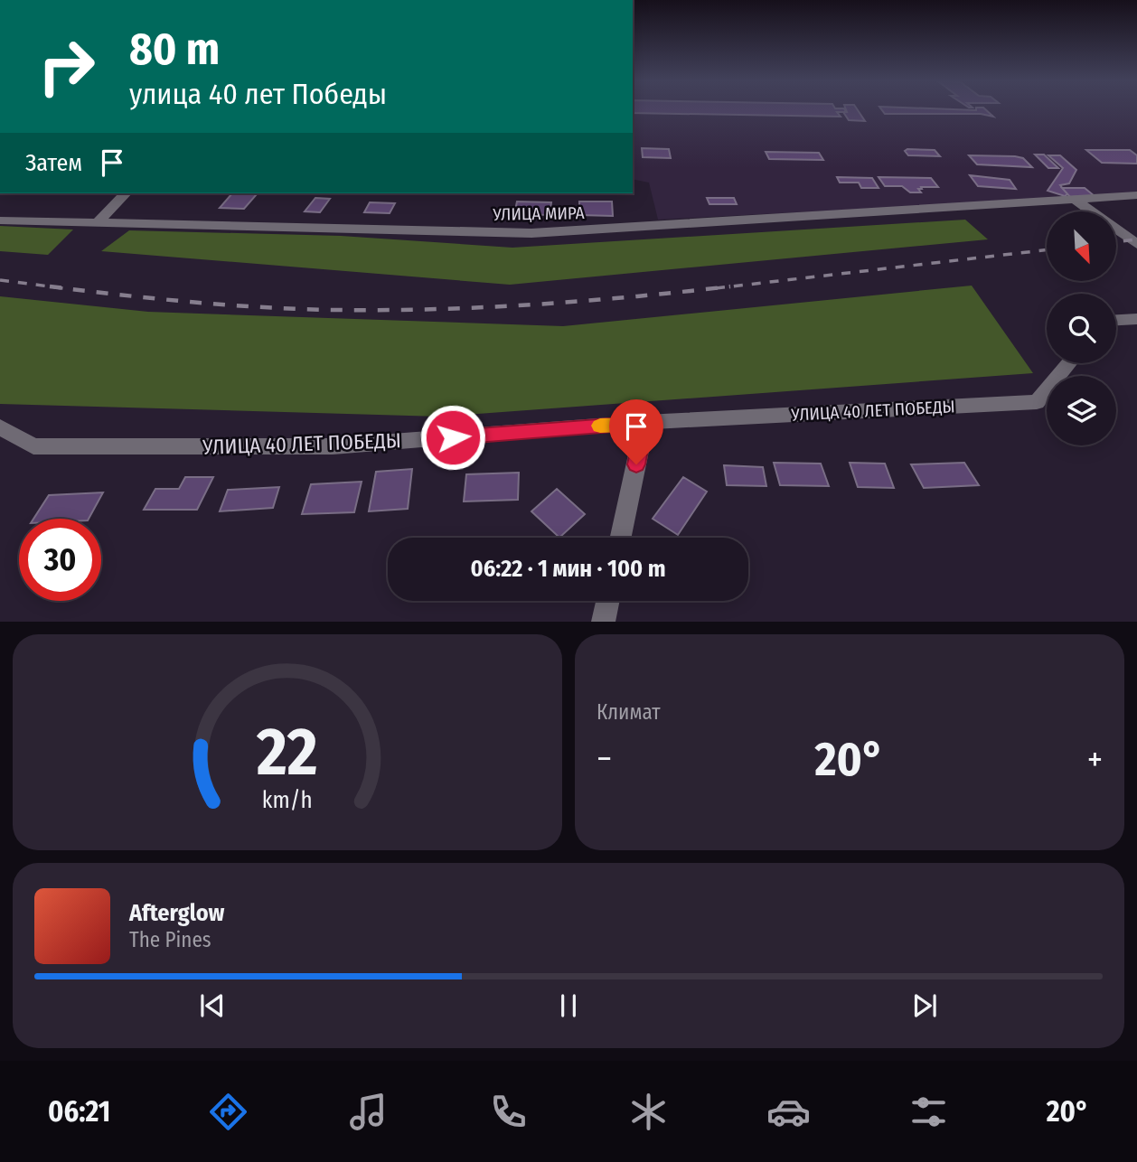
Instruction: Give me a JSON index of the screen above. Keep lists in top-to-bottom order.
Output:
{
  "streets": {
    "street": ["УЛИЦА МИРА", "УЛИЦА 40 ЛЕТ ПОБЕДЫ"]
  },
  "north": "bottom right",
  "page": {
    "turn": ["80 m", "улица 40 лет Победы"],
    "then": "Затем",
    "limit": "30",
    "trip": "06:22 · 1 мин · 100 m",
    "tile": "Климат",
    "heat": ["−", "20°", "+"],
    "song": ["Afterglow", "The Pines"],
    "tabs": ["06:21", "20°"],
    "gauge": ["22", "km/h"]
  }
}
